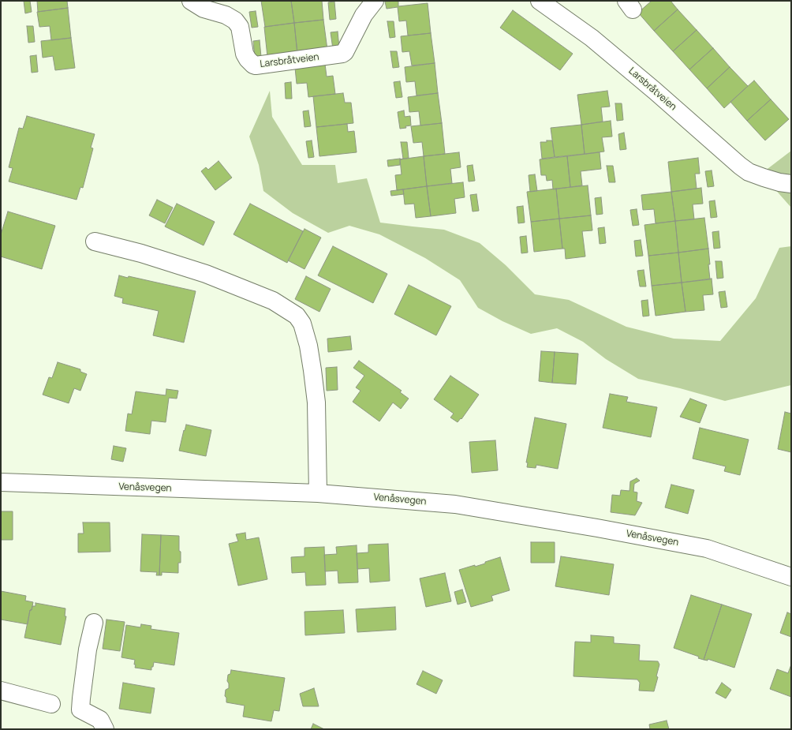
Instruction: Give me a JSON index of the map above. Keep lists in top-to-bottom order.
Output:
{
  "streets": {
    "street": ["Larsbråtveien", "Venåsvegen"]
  }
}
